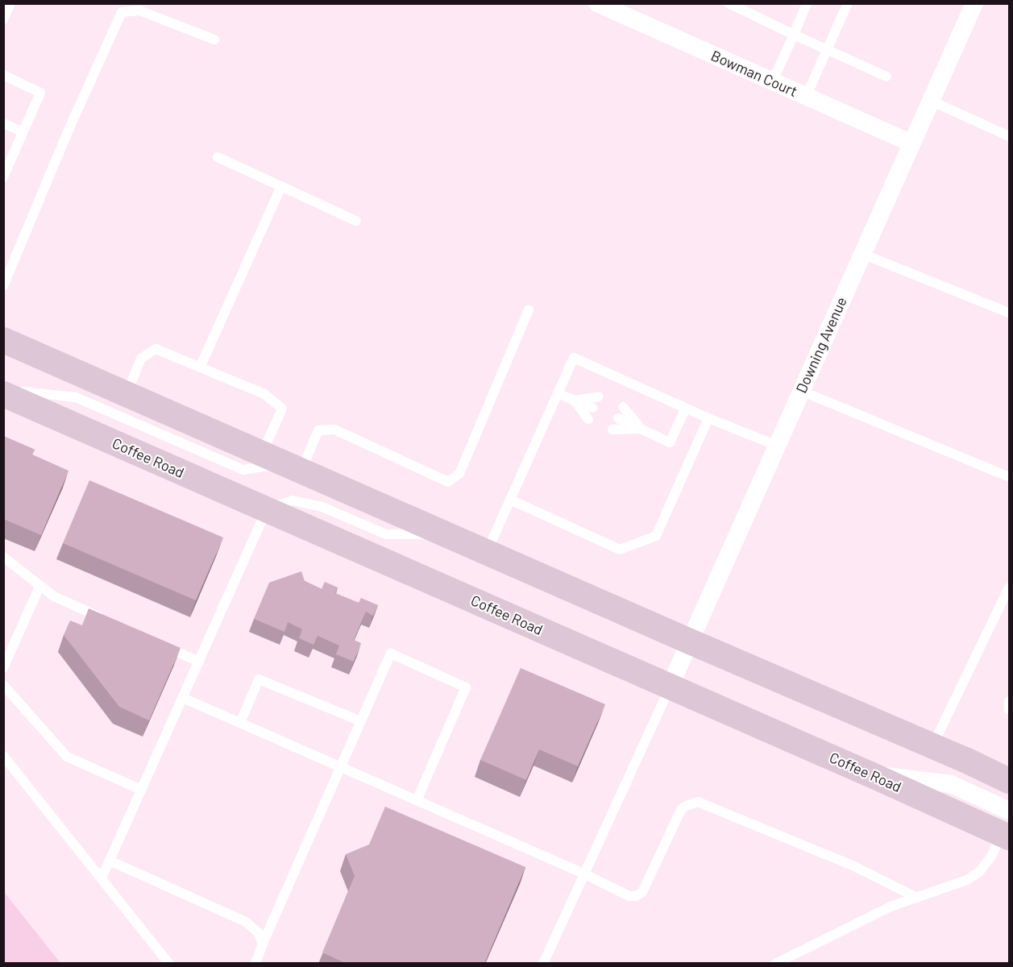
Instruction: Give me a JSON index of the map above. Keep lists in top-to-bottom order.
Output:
{
  "streets": {
    "main road": ["Coffee Road"],
    "street": ["Bowman Court", "Downing Avenue"]
  },
  "crossings": [
    ["Bowman Court", "Downing Avenue"],
    ["Downing Avenue", "Coffee Road"]
  ]
}
